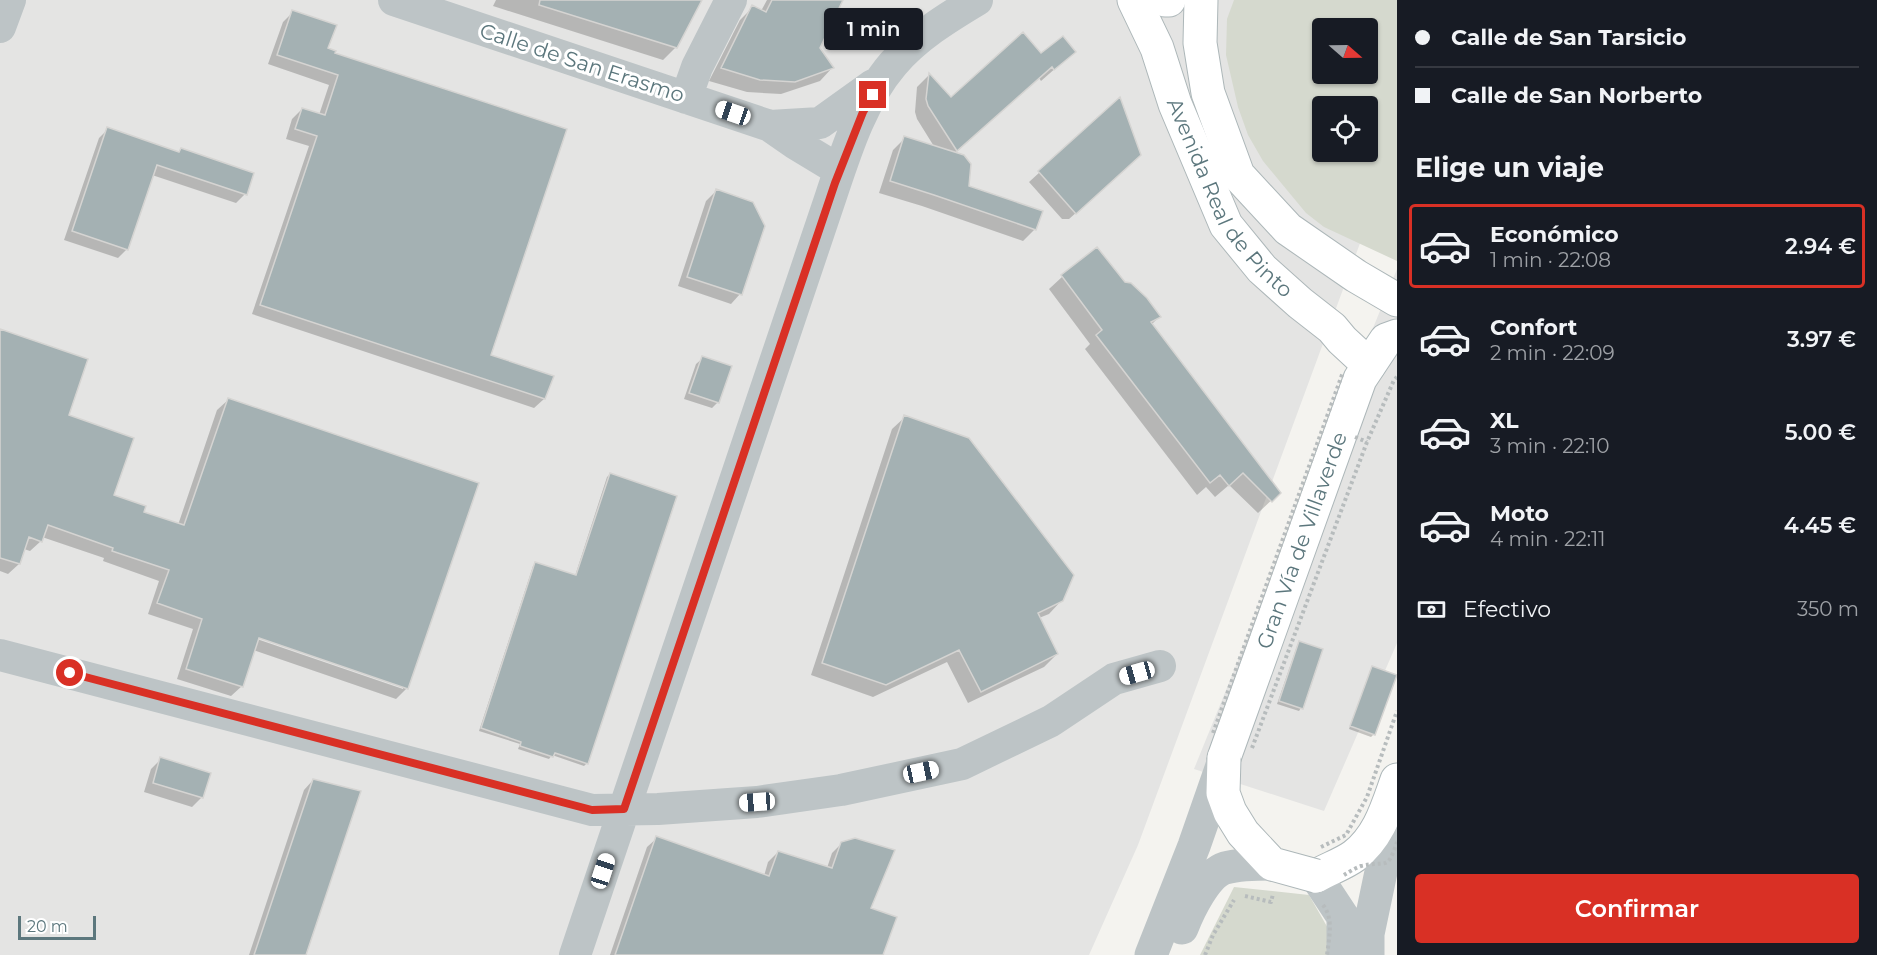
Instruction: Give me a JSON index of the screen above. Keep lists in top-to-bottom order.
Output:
{
  "streets": {
    "main road": ["Avenida Real de Pinto", "Gran Vía de Villaverde"],
    "street": ["Calle de San Erasmo"]
  },
  "crossings": [
    ["Avenida Real de Pinto", "Gran Vía de Villaverde"]
  ],
  "scale_bar": "20 m",
  "north": "right",
  "page": {
    "banner": ["Calle de San Tarsicio", "Calle de San Norberto"],
    "bubble": "1 min",
    "heading": "Elige un viaje",
    "list": [
      {
        "name": "Económico",
        "note": "1 min · 22:08",
        "value": "2.94 €"
      },
      {
        "name": "Confort",
        "note": "2 min · 22:09",
        "value": "3.97 €"
      },
      {
        "name": "XL",
        "note": "3 min · 22:10",
        "value": "5.00 €"
      },
      {
        "name": "Moto",
        "note": "4 min · 22:11",
        "value": "4.45 €"
      }
    ],
    "pay": ["Efectivo", "350 m"],
    "buttons": "Confirmar",
    "scale": "20 m"
  }
}
